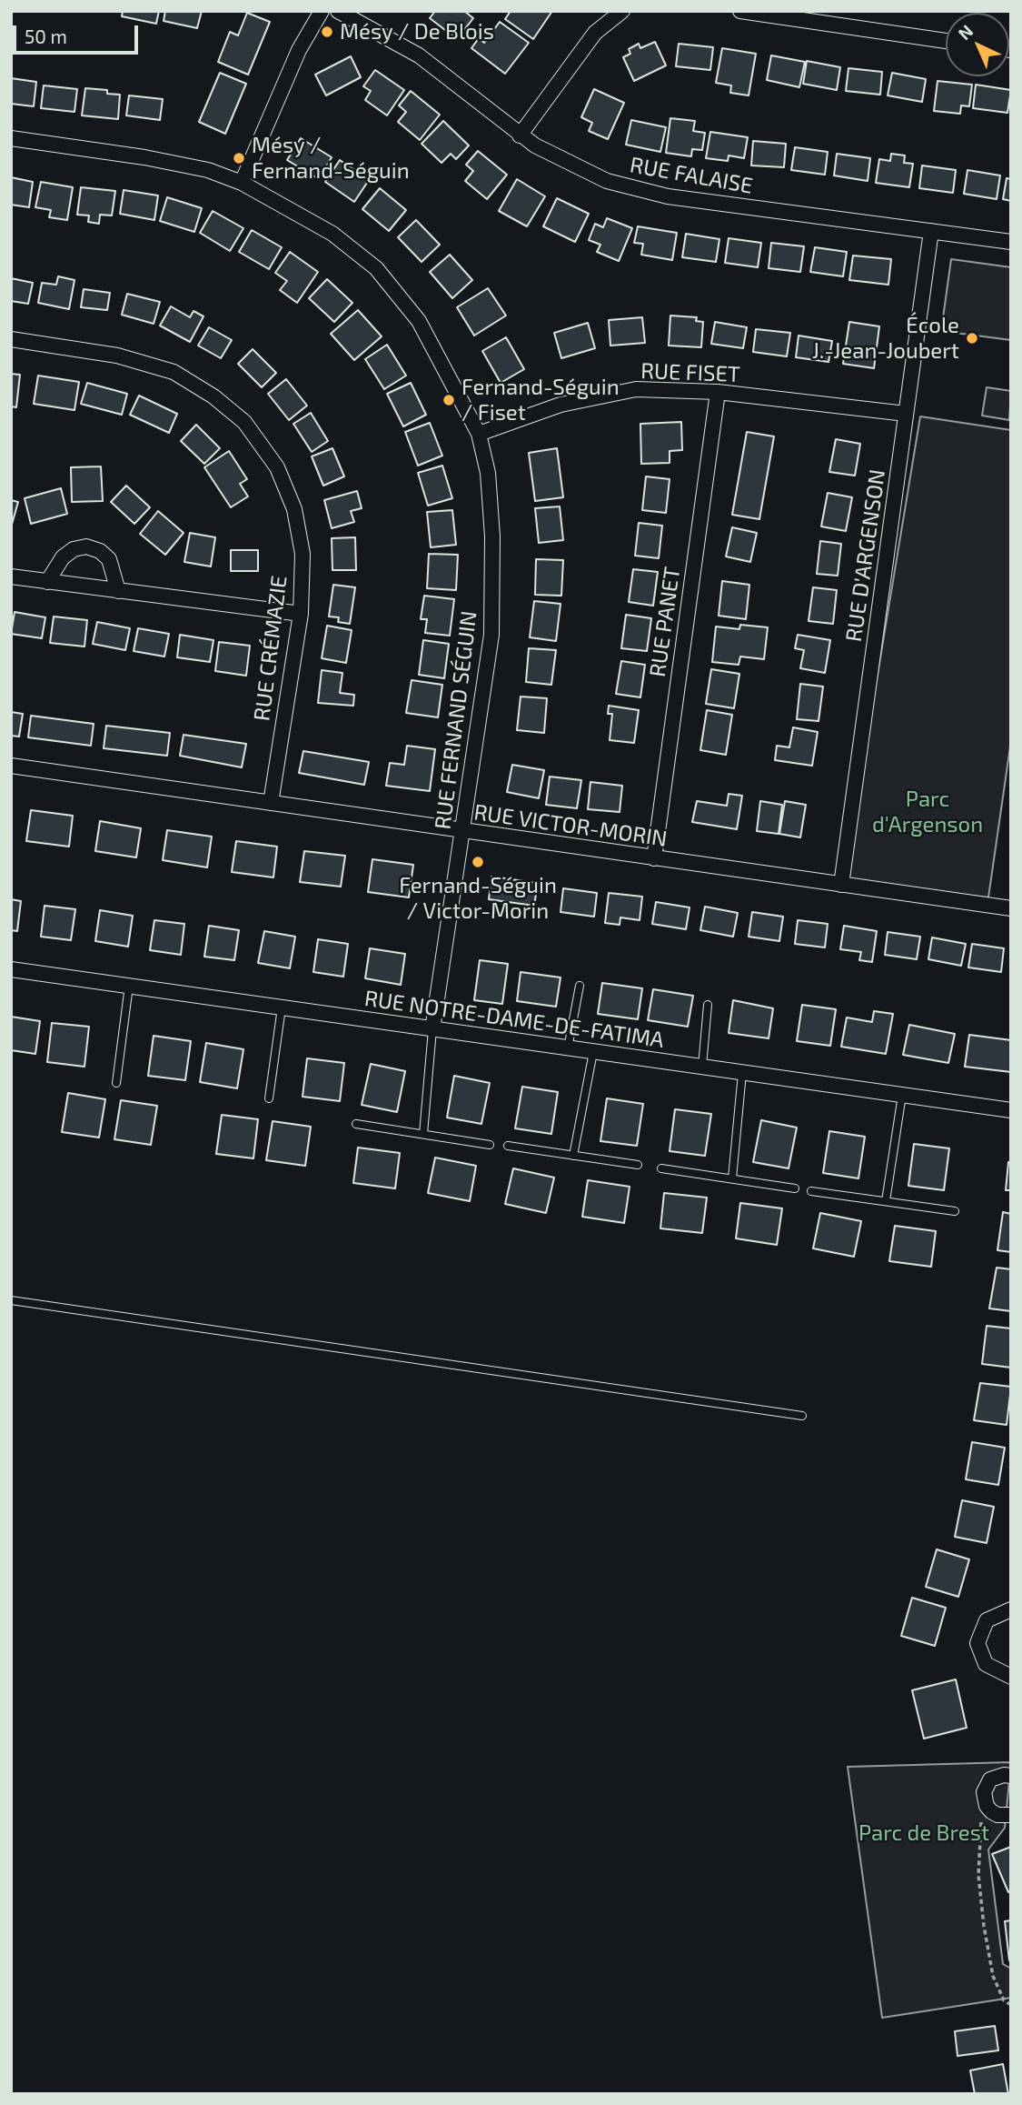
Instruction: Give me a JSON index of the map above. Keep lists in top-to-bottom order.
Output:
{
  "streets": {
    "street": [
      "RUE FALAISE",
      "RUE FISET",
      "RUE D'ARGENSON",
      "RUE PANET",
      "RUE CRÉMAZIE",
      "RUE FERNAND SÉGUIN",
      "RUE VICTOR-MORIN",
      "RUE NOTRE-DAME-DE-FATIMA"
    ]
  },
  "crossings": [
    ["RUE FALAISE", "RUE D'ARGENSON"],
    ["RUE FISET", "RUE D'ARGENSON"],
    ["RUE FISET", "RUE PANET"],
    ["RUE FISET", "RUE FERNAND SÉGUIN"],
    ["RUE D'ARGENSON", "RUE VICTOR-MORIN"],
    ["RUE PANET", "RUE VICTOR-MORIN"],
    ["RUE CRÉMAZIE", "RUE VICTOR-MORIN"],
    ["RUE FERNAND SÉGUIN", "RUE VICTOR-MORIN"],
    ["RUE FERNAND SÉGUIN", "RUE NOTRE-DAME-DE-FATIMA"]
  ],
  "parks": ["Parc d'Argenson", "Parc de Brest"],
  "places": [
    "Mésy / De Blois",
    "Mésy / Fernand-Séguin",
    "École J.-Jean-Joubert",
    "Fernand-Séguin / Fiset",
    "Fernand-Séguin / Victor-Morin"
  ],
  "scale_bar": "50 m",
  "north": "top left"
}
